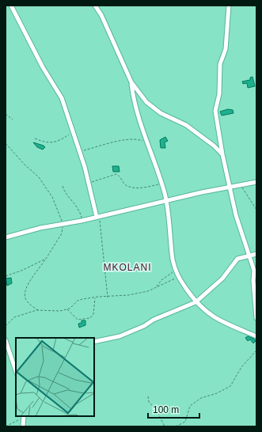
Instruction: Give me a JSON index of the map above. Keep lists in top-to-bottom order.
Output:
{
  "districts": ["MKOLANI"],
  "scale_bar": "100 m"
}
